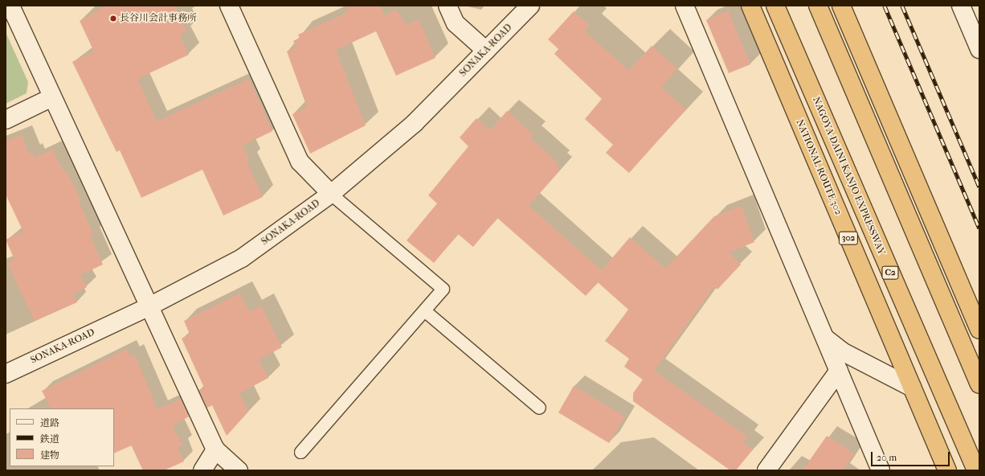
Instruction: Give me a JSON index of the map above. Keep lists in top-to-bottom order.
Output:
{
  "streets": {
    "highway": [
      "NATIONAL ROUTE 302",
      "NAGOYA-DAINI-KANJO EXPRESSWAY",
      "302",
      "C2"
    ],
    "street": ["SONAKA-ROAD"]
  },
  "places": ["長谷川会計事務所"],
  "legend": ["道路", "鉄道", "建物"],
  "scale_bar": "20 m"
}
